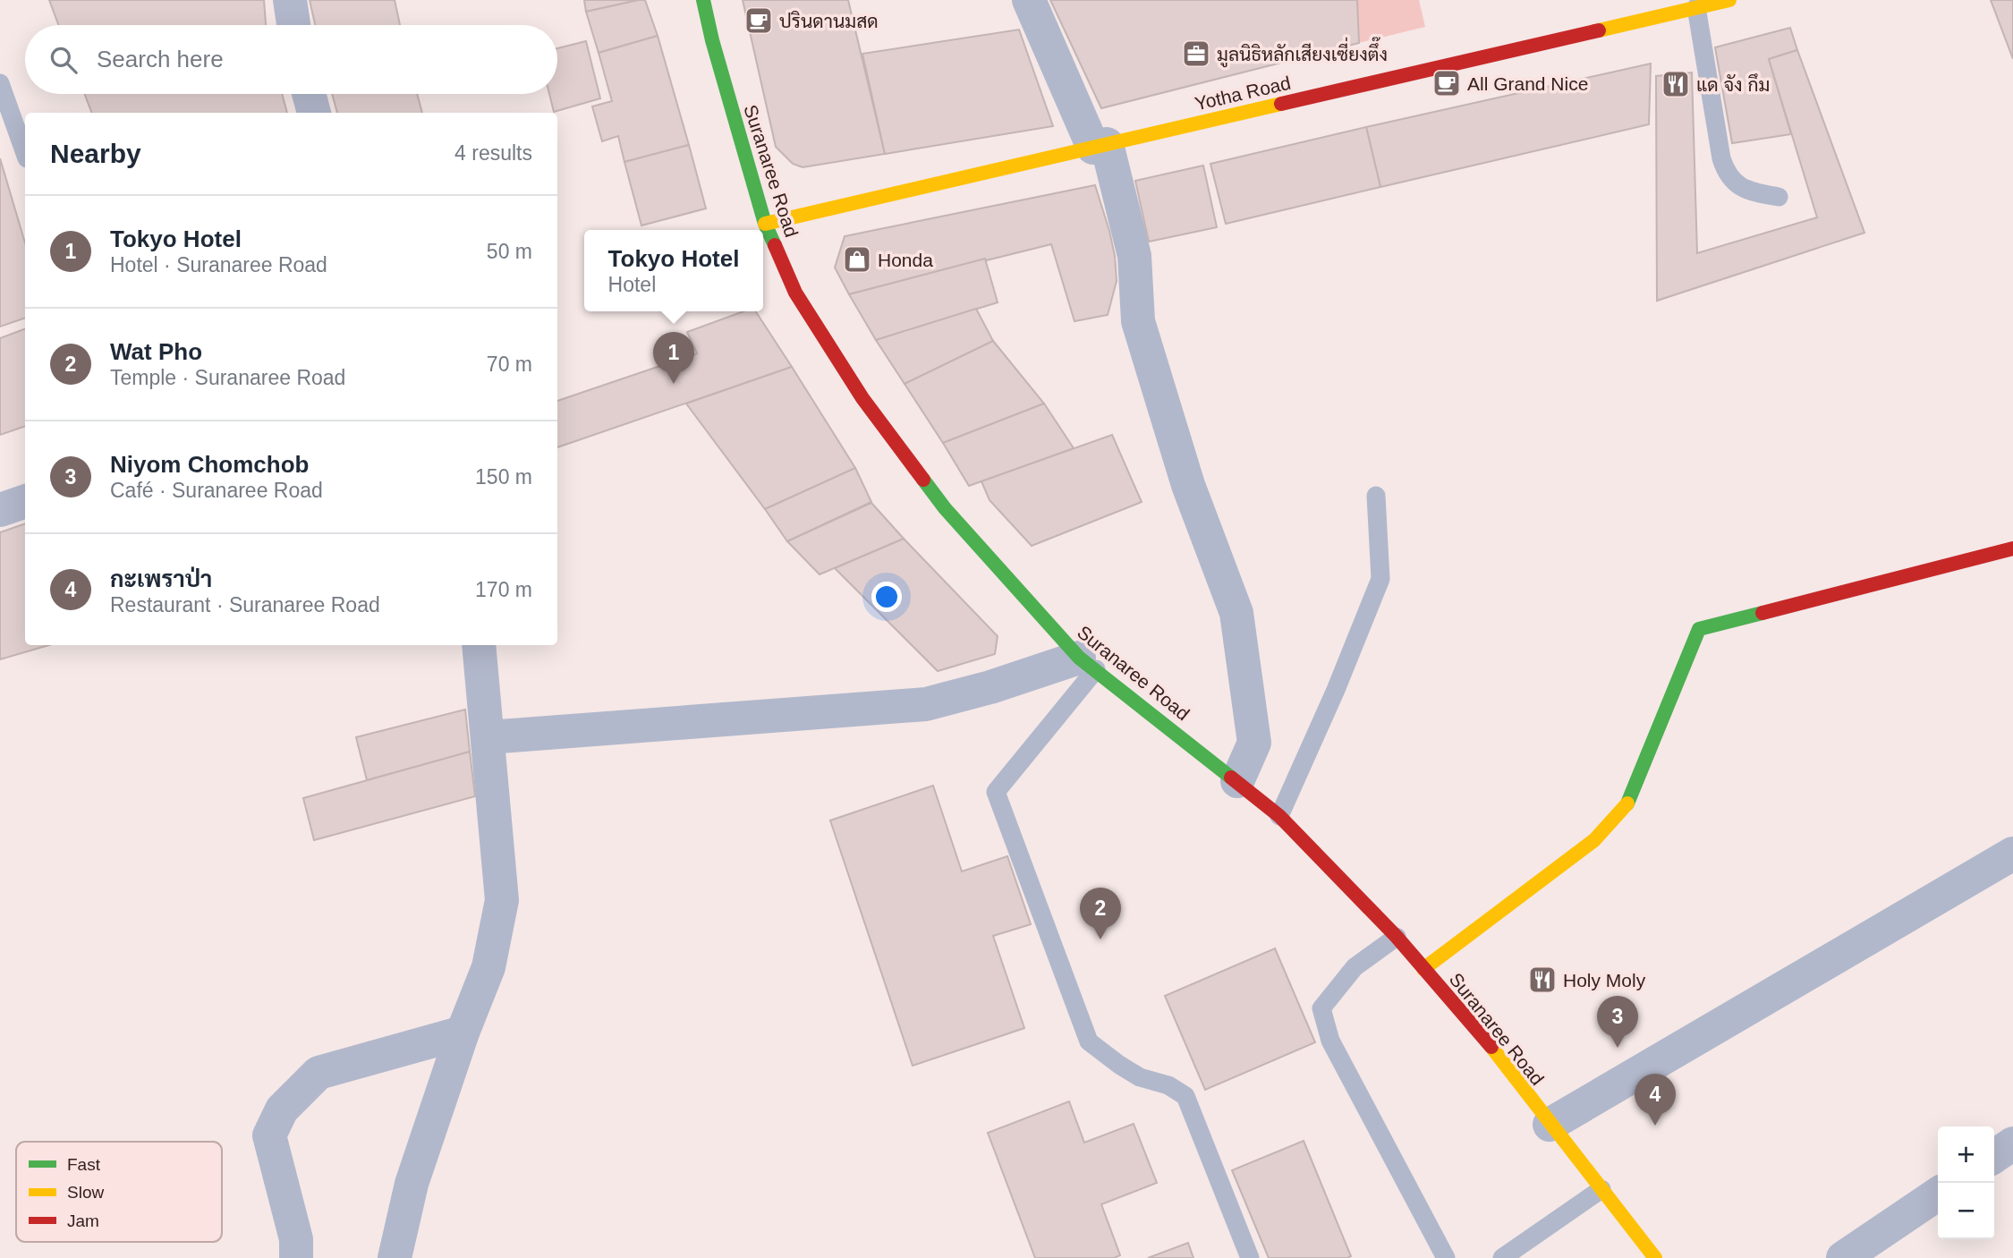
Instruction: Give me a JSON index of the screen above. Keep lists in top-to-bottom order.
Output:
{
  "streets": {
    "street": ["Yotha Road", "Suranaree Road"]
  },
  "crossings": [
    ["Yotha Road", "Suranaree Road"]
  ],
  "places": {
    "cafe": ["ปรินดานมสด", "All Grand Nice"],
    "office": ["มูลนิธิหลักเสียงเซี่ยงตึ๊ง"],
    "restaurant": ["แด จัง กึม", "Holy Moly"],
    "shop": ["Honda"]
  },
  "legend": ["Fast", "Slow", "Jam"],
  "page": {
    "search": "Search here",
    "heading": ["Nearby", "4 results"],
    "list": [
      {
        "mark": "1",
        "name": "Tokyo Hotel",
        "note": "Hotel · Suranaree Road",
        "value": "50 m"
      },
      {
        "mark": "2",
        "name": "Wat Pho",
        "note": "Temple · Suranaree Road",
        "value": "70 m"
      },
      {
        "mark": "3",
        "name": "Niyom Chomchob",
        "note": "Café · Suranaree Road",
        "value": "150 m"
      },
      {
        "mark": "4",
        "name": "กะเพราป่า",
        "note": "Restaurant · Suranaree Road",
        "value": "170 m"
      }
    ],
    "popup": ["Tokyo Hotel", "Hotel"],
    "pins": [
      "1",
      "2",
      "3",
      "4"
    ],
    "map_buttons": ["+", "−"]
  }
}
